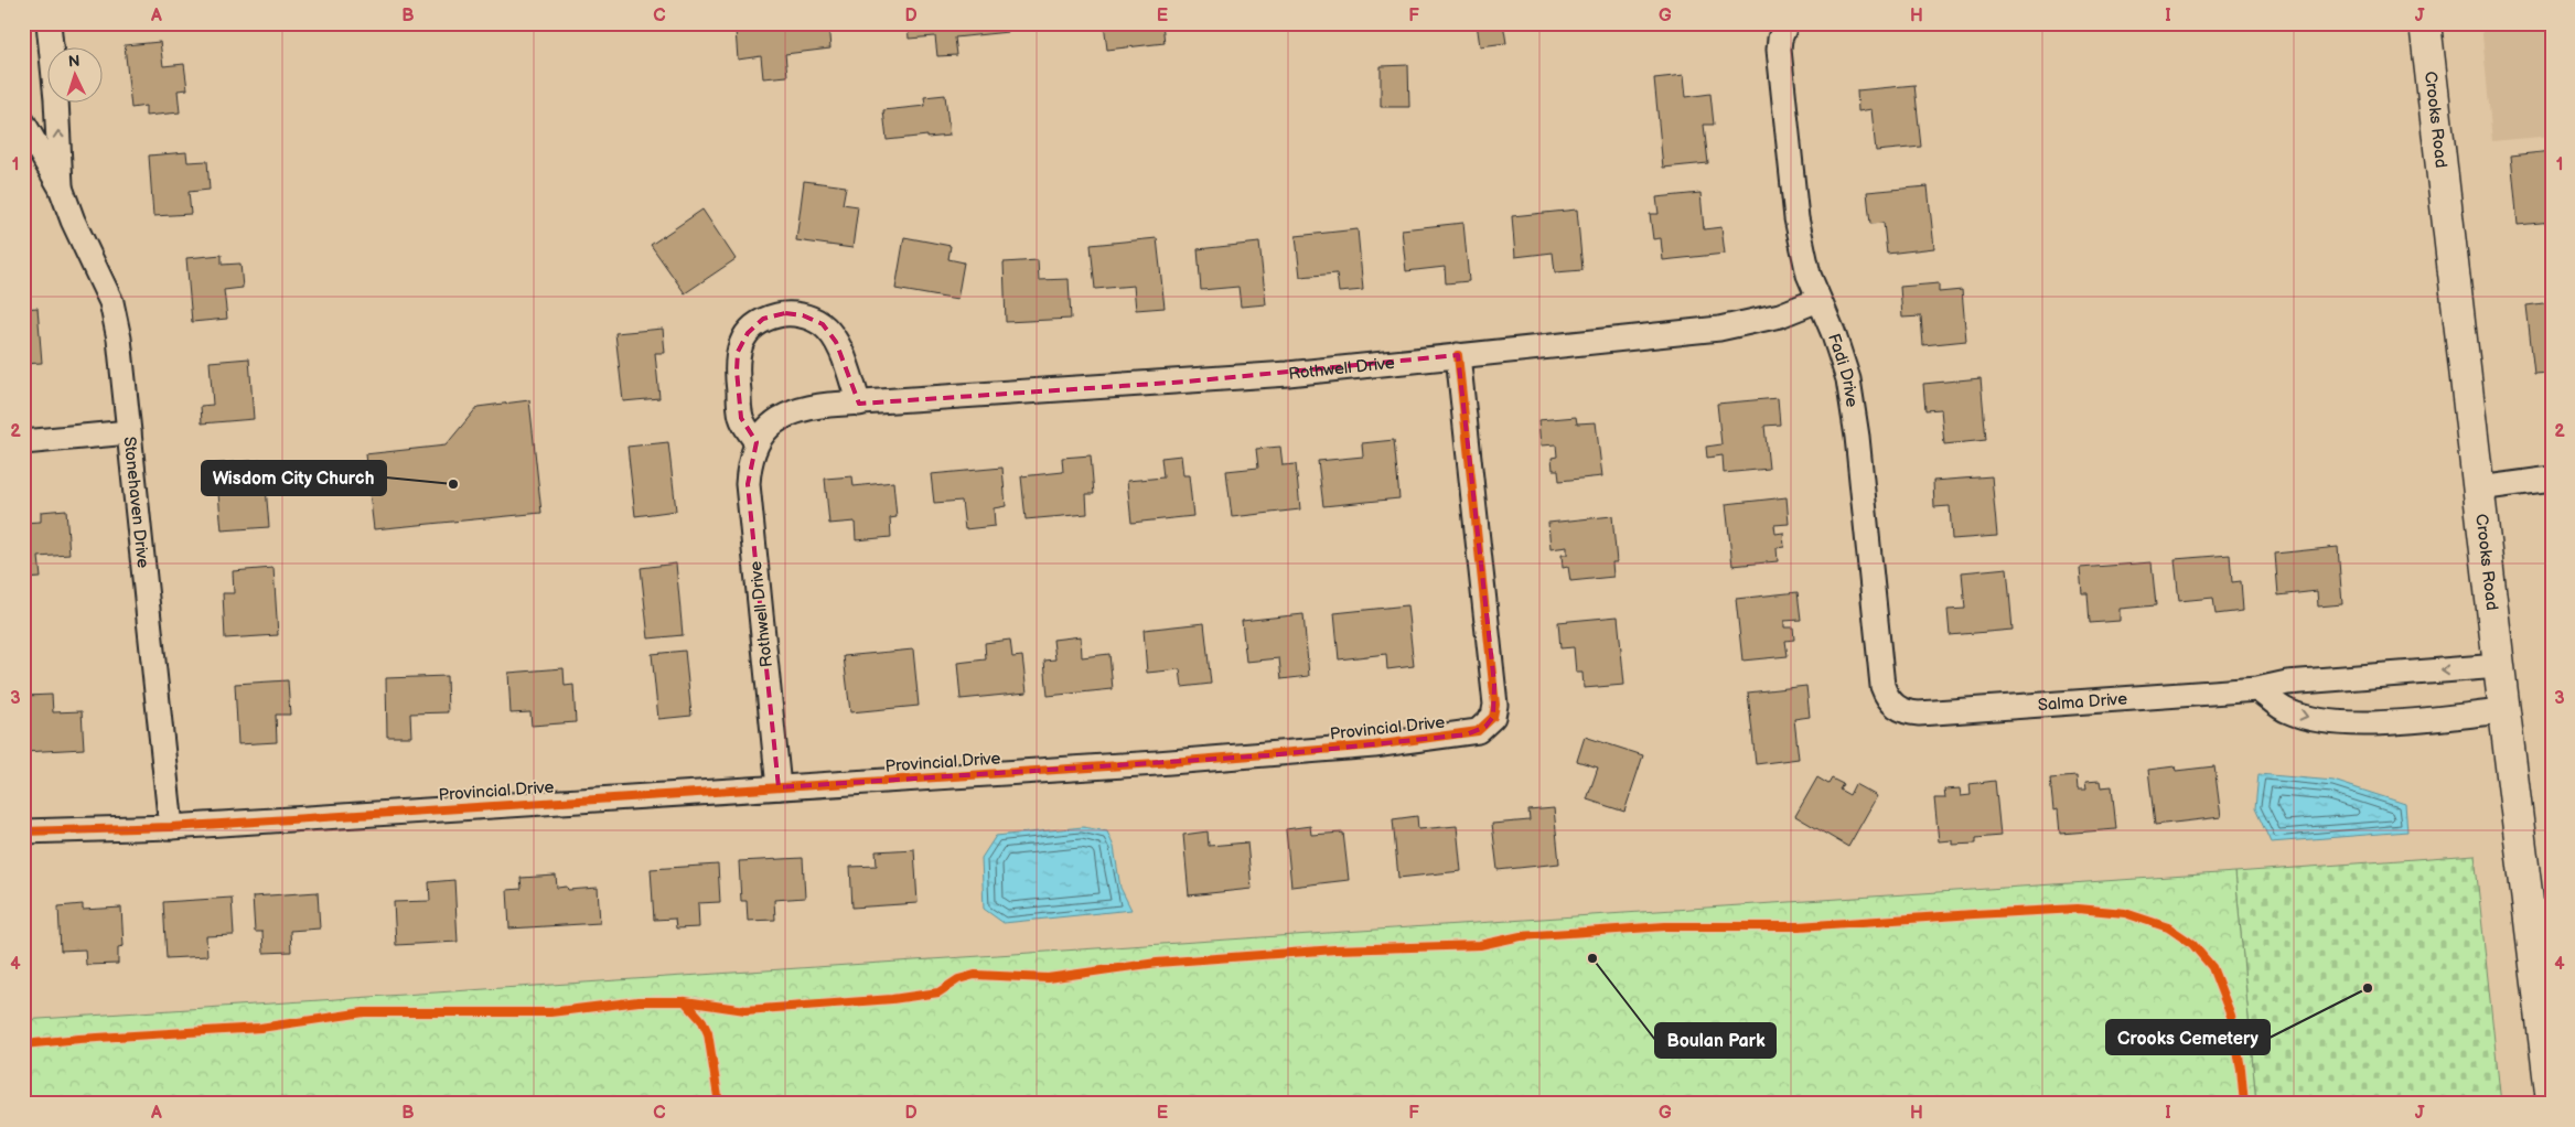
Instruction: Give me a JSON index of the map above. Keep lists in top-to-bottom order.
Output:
{
  "streets": {
    "main road": ["Crooks Road"],
    "street": [
      "Rothwell Drive",
      "Fadi Drive",
      "Stonehaven Drive",
      "Salma Drive",
      "Provincial Drive"
    ]
  },
  "crossings": [
    ["Crooks Road", "Salma Drive"],
    ["Rothwell Drive", "Fadi Drive"],
    ["Rothwell Drive", "Provincial Drive"],
    ["Fadi Drive", "Salma Drive"],
    ["Stonehaven Drive", "Provincial Drive"]
  ],
  "places": ["Wisdom City Church", "Boulan Park", "Crooks Cemetery"],
  "north": "top",
  "grid": {
    "columns": [
      "A",
      "B",
      "C",
      "D",
      "E",
      "F",
      "G",
      "H",
      "I",
      "J"
    ],
    "rows": [
      "1",
      "2",
      "3",
      "4"
    ]
  }
}
